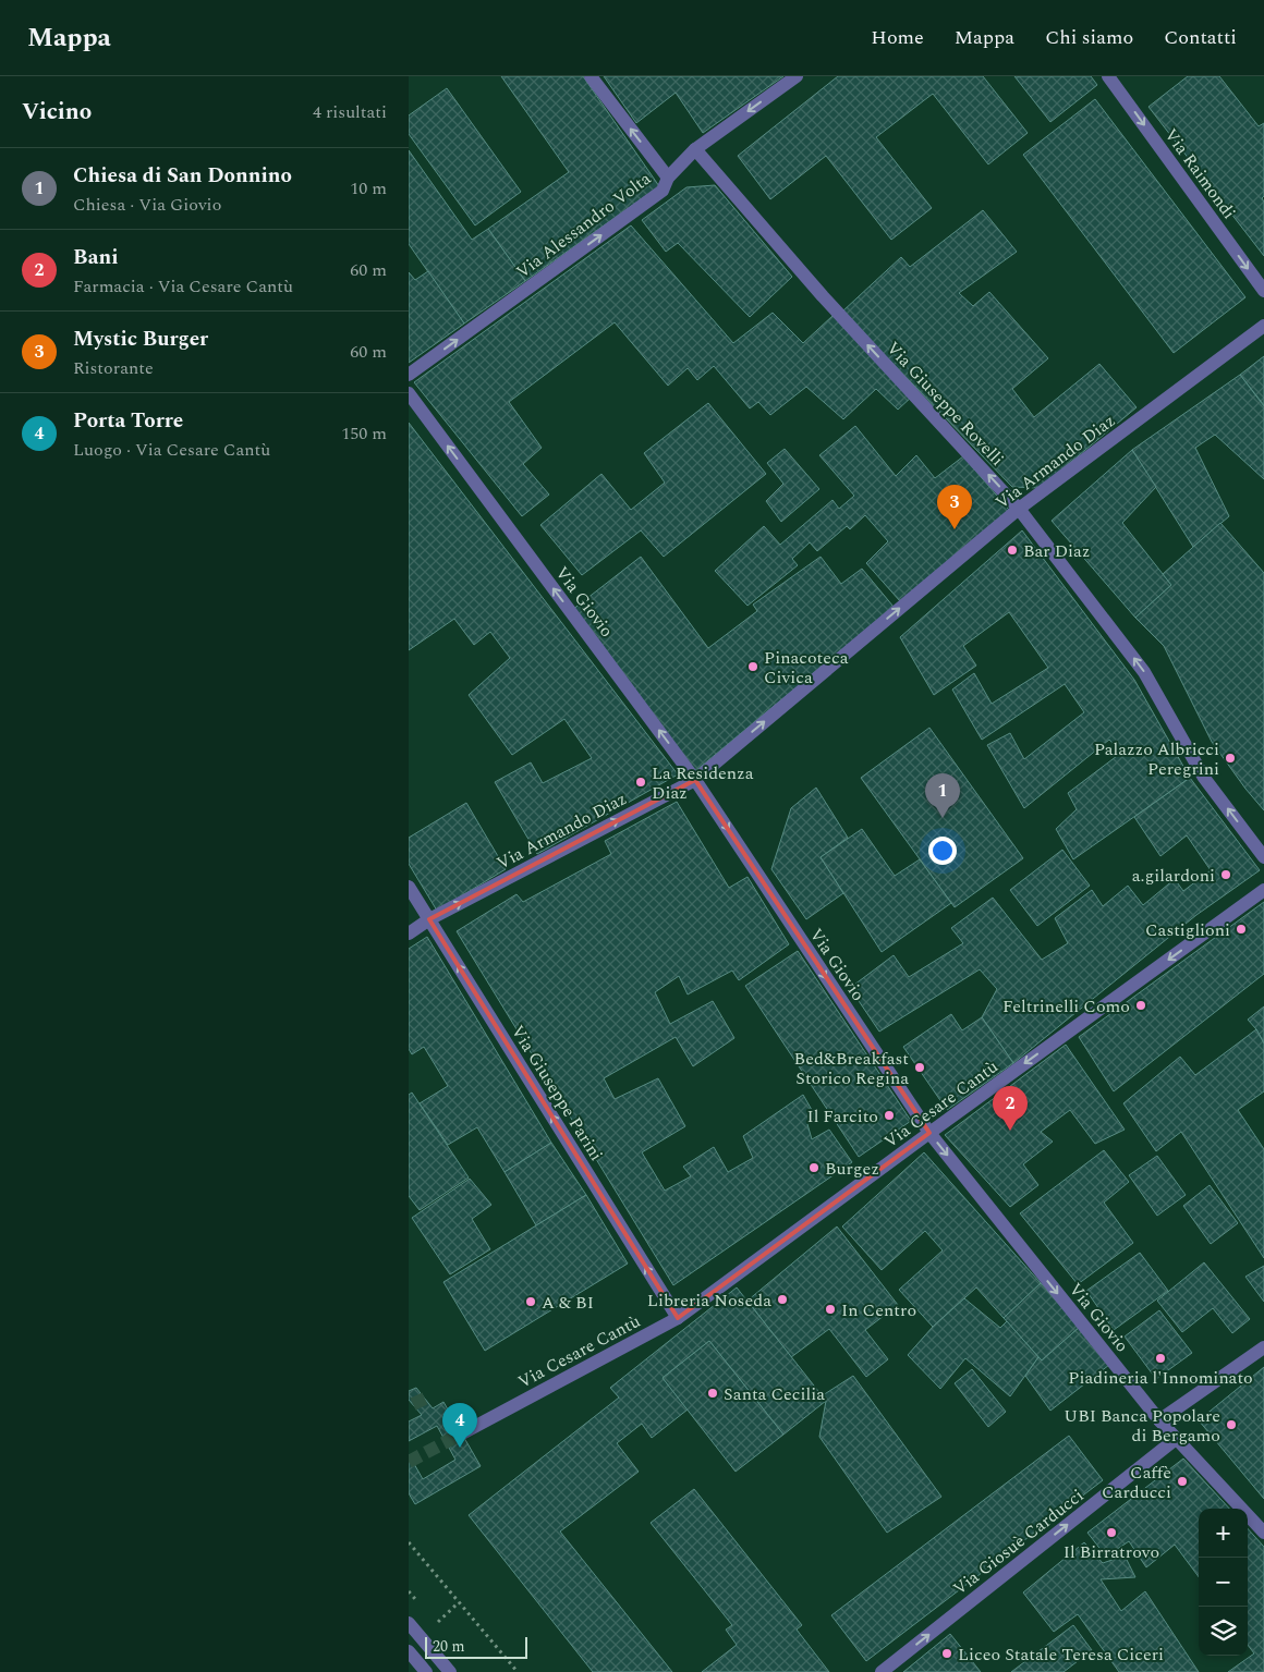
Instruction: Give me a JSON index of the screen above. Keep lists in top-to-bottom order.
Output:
{
  "streets": {
    "street": [
      "Via Raimondi",
      "Via Alessandro Volta",
      "Via Giuseppe Rovelli",
      "Via Armando Diaz",
      "Via Giovio",
      "Via Giuseppe Parini",
      "Via Cesare Cantù",
      "Via Giosuè Carducci"
    ]
  },
  "crossings": [
    ["Via Alessandro Volta", "Via Giuseppe Rovelli"],
    ["Via Giuseppe Rovelli", "Via Armando Diaz"],
    ["Via Armando Diaz", "Via Giovio"],
    ["Via Armando Diaz", "Via Giuseppe Parini"],
    ["Via Giovio", "Via Cesare Cantù"],
    ["Via Giovio", "Via Giosuè Carducci"],
    ["Via Giuseppe Parini", "Via Cesare Cantù"]
  ],
  "one_way": [
    "Via Raimondi",
    "Via Giuseppe Rovelli",
    "Via Armando Diaz",
    "Via Giuseppe Parini",
    "Via Cesare Cantù",
    "Via Giosuè Carducci"
  ],
  "places": [
    "Bar Diaz",
    "Pinacoteca Civica",
    "Palazzo Albricci Peregrini",
    "La Residenza Diaz",
    "a.gilardoni",
    "Castiglioni",
    "Feltrinelli Como",
    "Bed&Breakfast Storico Regina",
    "Il Farcito",
    "Burgez",
    "Libreria Noseda",
    "A & BI",
    "In Centro",
    "Piadineria l'Innominato",
    "Santa Cecilia",
    "UBI Banca Popolare di Bergamo",
    "Caffè Carducci",
    "Il Birratrovo",
    "Liceo Statale Teresa Ciceri"
  ],
  "scale_bar": "20 m",
  "page": {
    "header": "Mappa",
    "nav": [
      "Home",
      "Mappa",
      "Chi siamo",
      "Contatti"
    ],
    "heading": ["Vicino", "4 risultati"],
    "list": [
      {
        "mark": "1",
        "name": "Chiesa di San Donnino",
        "note": "Chiesa · Via Giovio",
        "value": "10 m"
      },
      {
        "mark": "2",
        "name": "Bani",
        "note": "Farmacia · Via Cesare Cantù",
        "value": "60 m"
      },
      {
        "mark": "3",
        "name": "Mystic Burger",
        "note": "Ristorante",
        "value": "60 m"
      },
      {
        "mark": "4",
        "name": "Porta Torre",
        "note": "Luogo · Via Cesare Cantù",
        "value": "150 m"
      }
    ],
    "pins": [
      "3",
      "1",
      "2",
      "4"
    ],
    "map_buttons": ["+", "−"],
    "scale": "20 m"
  }
}
